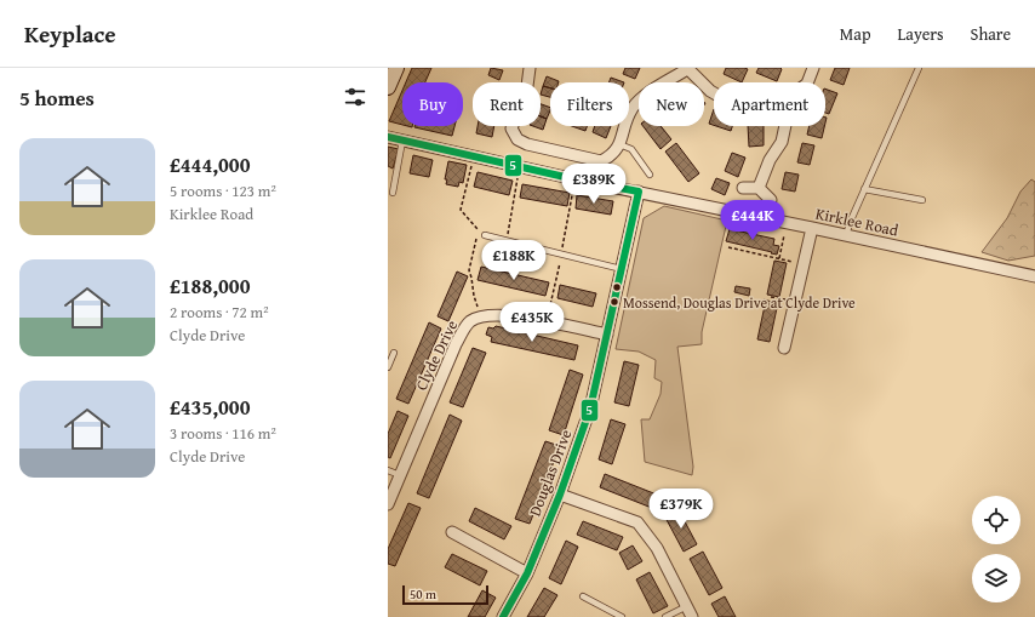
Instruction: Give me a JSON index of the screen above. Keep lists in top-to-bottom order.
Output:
{
  "streets": {
    "street": ["Kirklee Road", "Clyde Drive", "Douglas Drive"]
  },
  "crossings": [
    ["Kirklee Road", "Douglas Drive"],
    ["Clyde Drive", "Douglas Drive"]
  ],
  "places": ["Mossend, Douglas Drive at Clyde Drive"],
  "lines": ["transit line 5"],
  "scale_bar": "50 m",
  "page": {
    "header": "Keyplace",
    "nav": ["Map", "Layers", "Share"],
    "heading": "5 homes",
    "chip": [
      "Buy",
      "Rent",
      "Filters",
      "New",
      "Apartment"
    ],
    "list": [
      {
        "name": "£444,000",
        "note": "5 rooms · 123 m² · Kirklee Road"
      },
      {
        "name": "£188,000",
        "note": "2 rooms · 72 m² · Clyde Drive"
      },
      {
        "name": "£435,000",
        "note": "3 rooms · 116 m² · Clyde Drive"
      }
    ],
    "price": [
      "£389K",
      "£444K",
      "£188K",
      "£435K",
      "£379K"
    ],
    "scale": "50 m"
  }
}
